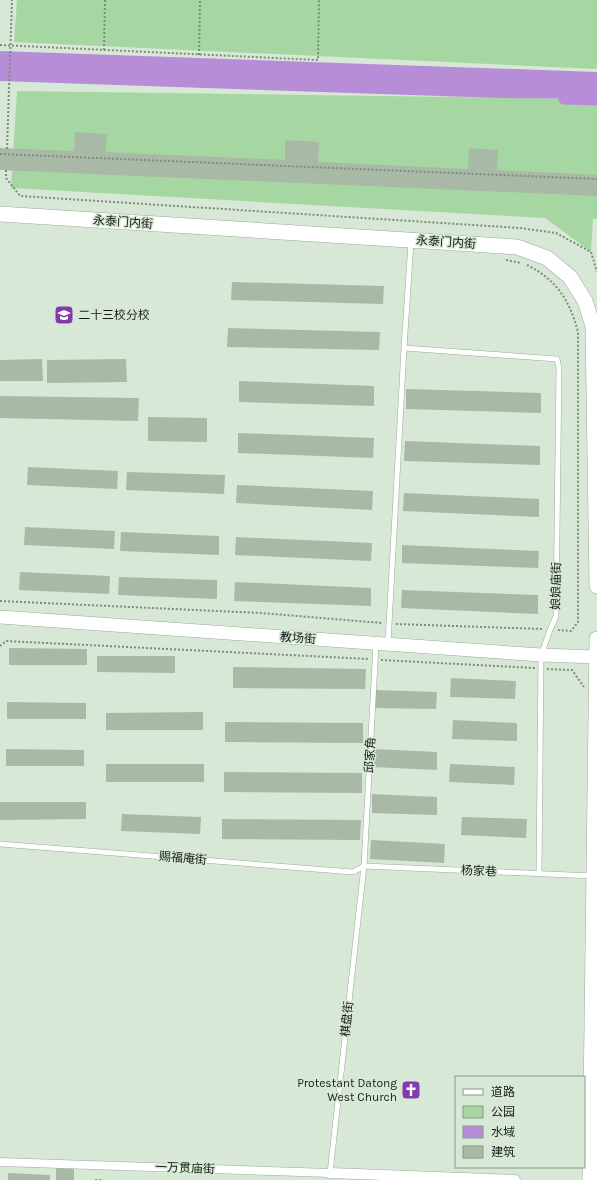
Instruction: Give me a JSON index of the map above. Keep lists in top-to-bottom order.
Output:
{
  "streets": {
    "main road": ["永泰门内街"],
    "street": ["教场街", "一万贯庙街"],
    "lane": [
      "娘娘庙街",
      "邱家角",
      "赐福庵街",
      "杨家巷",
      "棋盘街"
    ]
  },
  "crossings": [
    ["永泰门内街", "邱家角"],
    ["娘娘庙街", "教场街"],
    ["娘娘庙街", "邱家角"],
    ["娘娘庙街", "杨家巷"],
    ["教场街", "邱家角"],
    ["邱家角", "赐福庵街"],
    ["邱家角", "杨家巷"],
    ["邱家角", "棋盘街"],
    ["赐福庵街", "杨家巷"],
    ["赐福庵街", "棋盘街"],
    ["杨家巷", "棋盘街"],
    ["棋盘街", "一万贯庙街"]
  ],
  "places": {
    "school or university": ["二十三校分校"],
    "church": ["Protestant Datong West Church"]
  },
  "legend": [
    "道路",
    "公园",
    "水域",
    "建筑"
  ]
}
